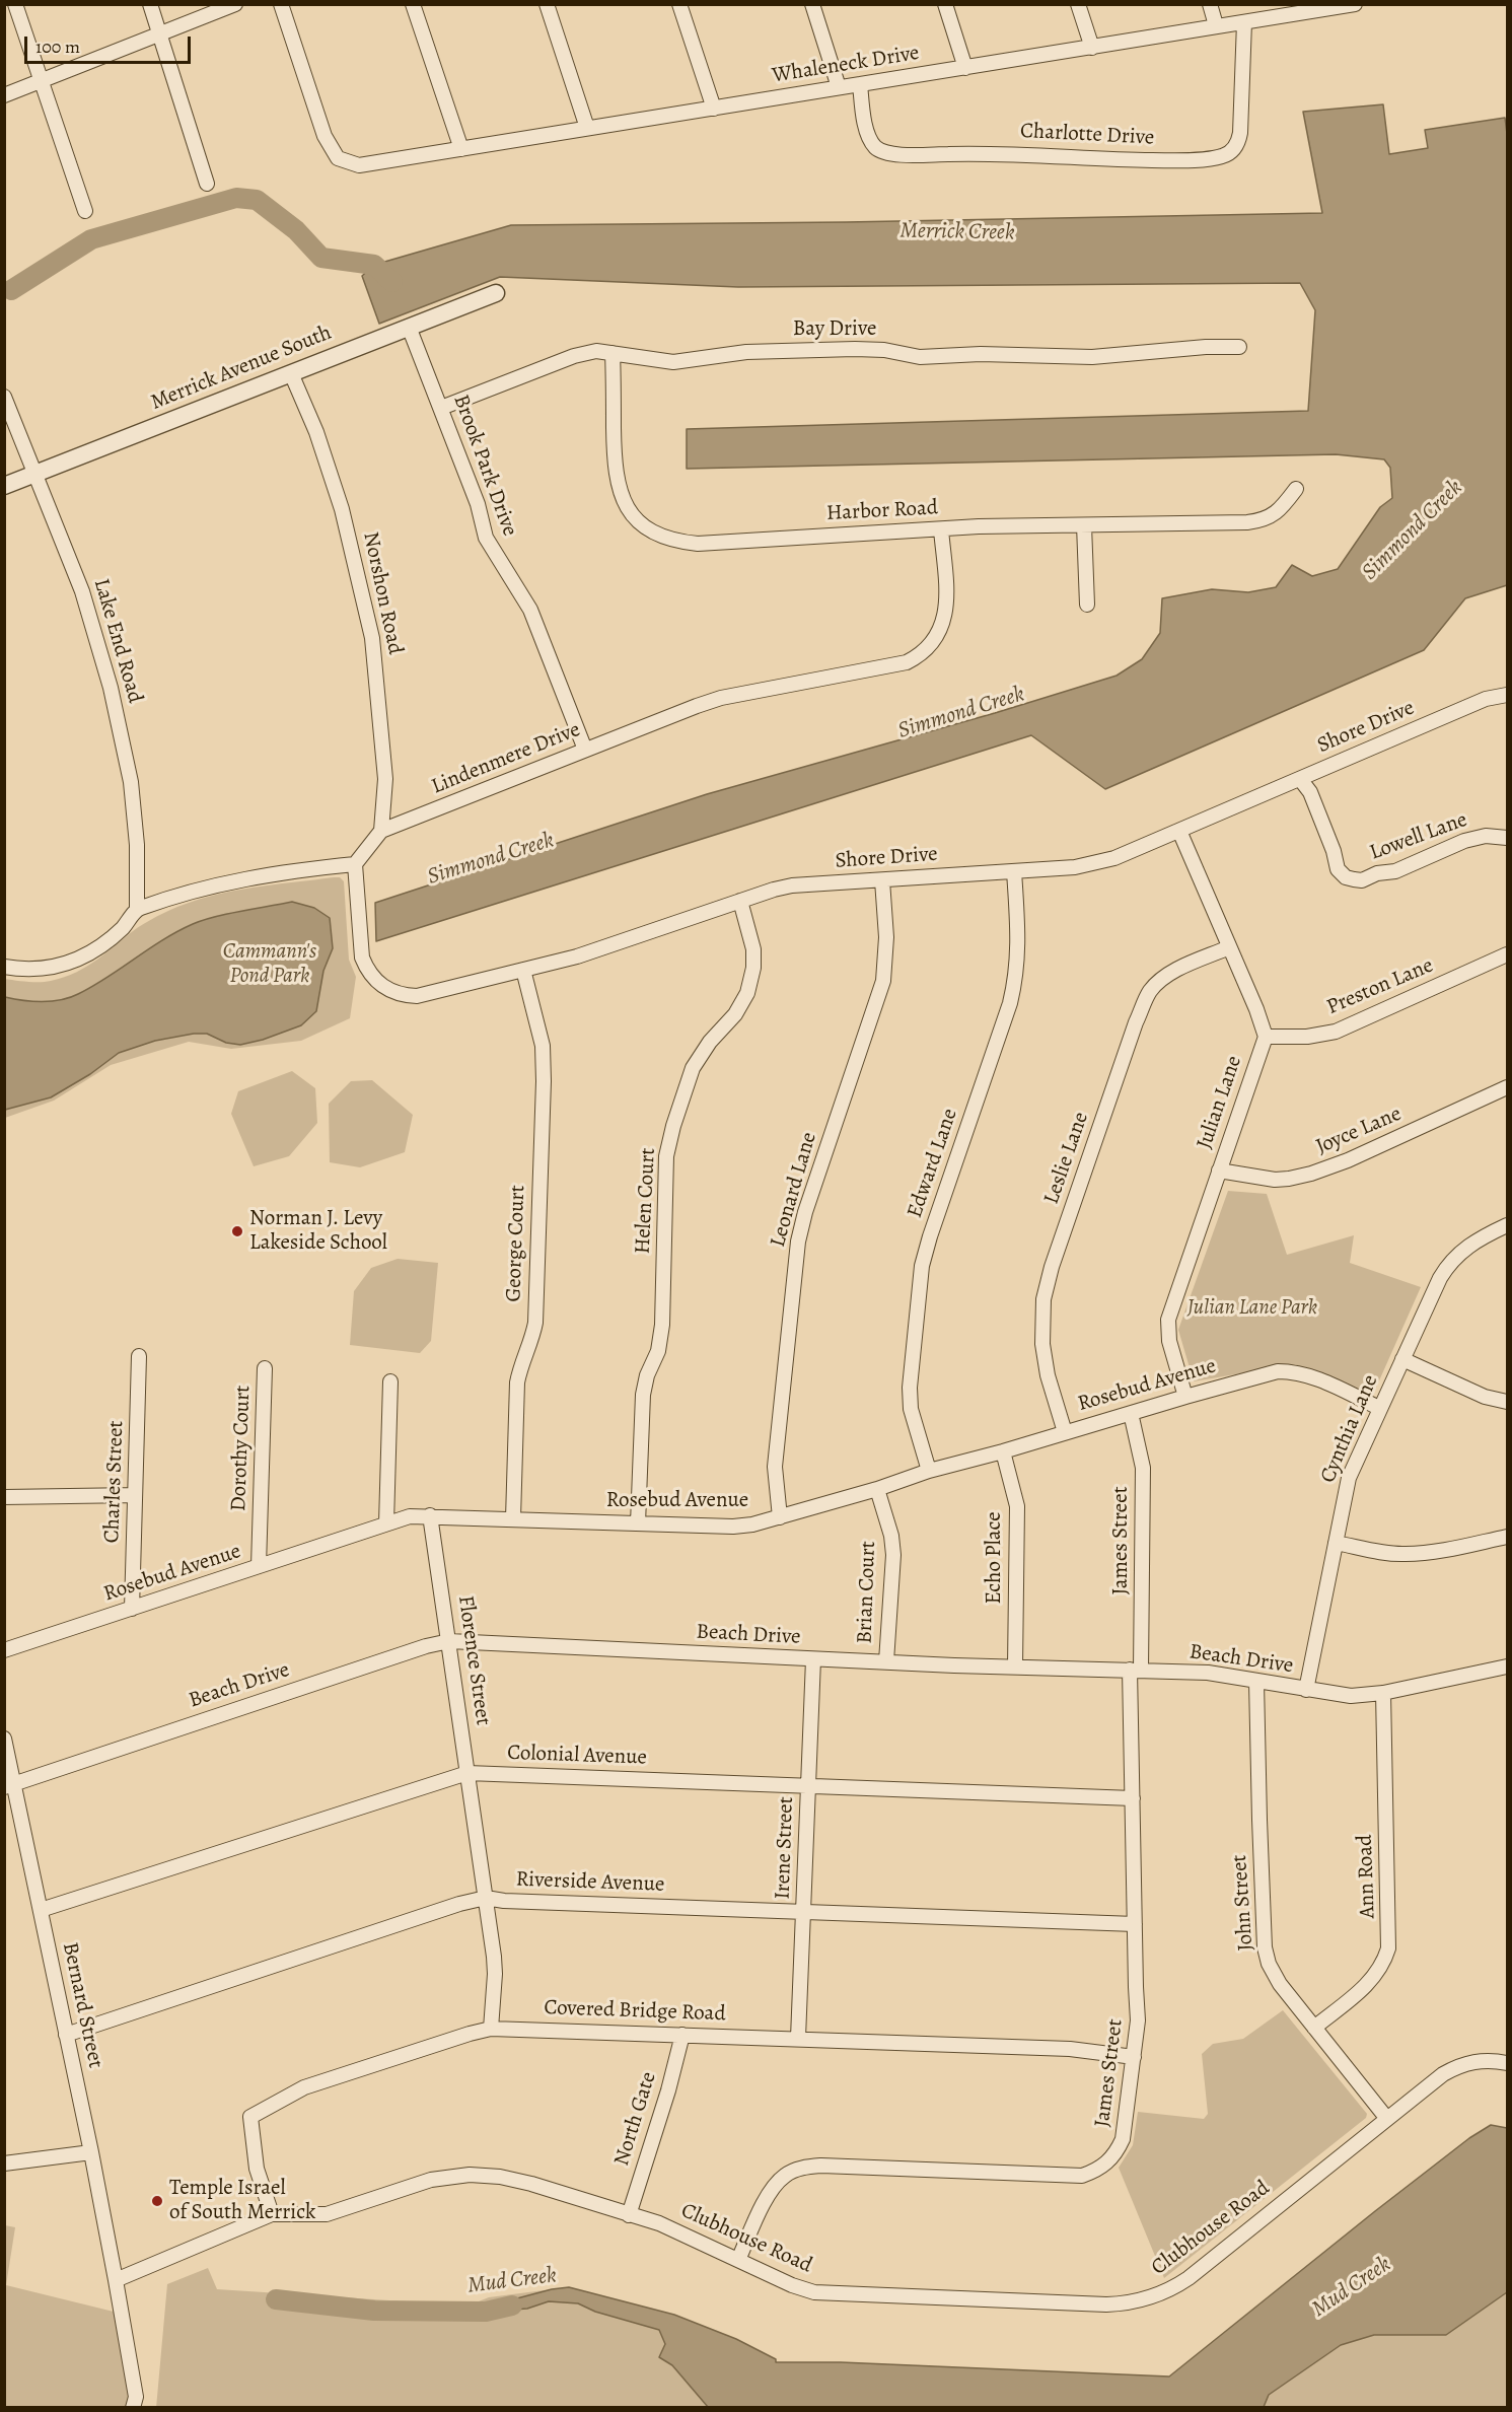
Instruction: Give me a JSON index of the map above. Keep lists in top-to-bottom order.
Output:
{
  "streets": {
    "street": [
      "Whaleneck Drive",
      "Charlotte Drive",
      "Bay Drive",
      "Merrick Avenue South",
      "Brook Park Drive",
      "Harbor Road",
      "Norshon Road",
      "Lake End Road",
      "Shore Drive",
      "Lindenmere Drive",
      "Lowell Lane",
      "Preston Lane",
      "Julian Lane",
      "Joyce Lane",
      "Leslie Lane",
      "Edward Lane",
      "Leonard Lane",
      "Helen Court",
      "George Court",
      "Rosebud Avenue",
      "Cynthia Lane",
      "Dorothy Court",
      "Charles Street",
      "James Street",
      "Echo Place",
      "Brian Court",
      "Beach Drive",
      "Florence Street",
      "Colonial Avenue",
      "Irene Street",
      "Ann Road",
      "Riverside Avenue",
      "John Street",
      "Bernard Street",
      "Covered Bridge Road",
      "North Gate",
      "Clubhouse Road"
    ]
  },
  "crossings": [
    ["Whaleneck Drive", "Charlotte Drive"],
    ["Bay Drive", "Brook Park Drive"],
    ["Bay Drive", "Harbor Road"],
    ["Merrick Avenue South", "Brook Park Drive"],
    ["Merrick Avenue South", "Norshon Road"],
    ["Merrick Avenue South", "Lake End Road"],
    ["Brook Park Drive", "Lindenmere Drive"],
    ["Harbor Road", "Lindenmere Drive"],
    ["Norshon Road", "Lindenmere Drive"],
    ["Shore Drive", "Lowell Lane"],
    ["Shore Drive", "Julian Lane"],
    ["Shore Drive", "Edward Lane"],
    ["Shore Drive", "Leonard Lane"],
    ["Shore Drive", "Helen Court"],
    ["Shore Drive", "George Court"],
    ["Preston Lane", "Julian Lane"],
    ["Julian Lane", "Joyce Lane"],
    ["Julian Lane", "Leslie Lane"],
    ["Julian Lane", "Rosebud Avenue"],
    ["Leslie Lane", "Rosebud Avenue"],
    ["Edward Lane", "Rosebud Avenue"],
    ["Leonard Lane", "Rosebud Avenue"],
    ["Helen Court", "Rosebud Avenue"],
    ["George Court", "Rosebud Avenue"],
    ["Rosebud Avenue", "Cynthia Lane"],
    ["Rosebud Avenue", "Dorothy Court"],
    ["Rosebud Avenue", "Charles Street"],
    ["Rosebud Avenue", "James Street"],
    ["Rosebud Avenue", "Echo Place"],
    ["Rosebud Avenue", "Brian Court"],
    ["Rosebud Avenue", "Florence Street"],
    ["Cynthia Lane", "Beach Drive"],
    ["James Street", "Beach Drive"],
    ["James Street", "Colonial Avenue"],
    ["James Street", "Riverside Avenue"],
    ["James Street", "Covered Bridge Road"],
    ["James Street", "Clubhouse Road"],
    ["Echo Place", "Beach Drive"],
    ["Brian Court", "Beach Drive"],
    ["Beach Drive", "Florence Street"],
    ["Beach Drive", "Irene Street"],
    ["Beach Drive", "Ann Road"],
    ["Beach Drive", "John Street"],
    ["Beach Drive", "Bernard Street"],
    ["Florence Street", "Colonial Avenue"],
    ["Florence Street", "Riverside Avenue"],
    ["Florence Street", "Covered Bridge Road"],
    ["Colonial Avenue", "Irene Street"],
    ["Colonial Avenue", "Bernard Street"],
    ["Irene Street", "Riverside Avenue"],
    ["Irene Street", "Covered Bridge Road"],
    ["Ann Road", "John Street"],
    ["Riverside Avenue", "Bernard Street"],
    ["John Street", "Clubhouse Road"],
    ["Bernard Street", "Clubhouse Road"],
    ["Covered Bridge Road", "North Gate"],
    ["Covered Bridge Road", "Clubhouse Road"],
    ["North Gate", "Clubhouse Road"]
  ],
  "water": ["Merrick Creek", "Simmond Creek", "Mud Creek"],
  "parks": ["Cammann's Pond Park", "Julian Lane Park"],
  "places": ["Norman J. Levy Lakeside School", "Temple Israel of South Merrick"],
  "scale_bar": "100 m"
}
